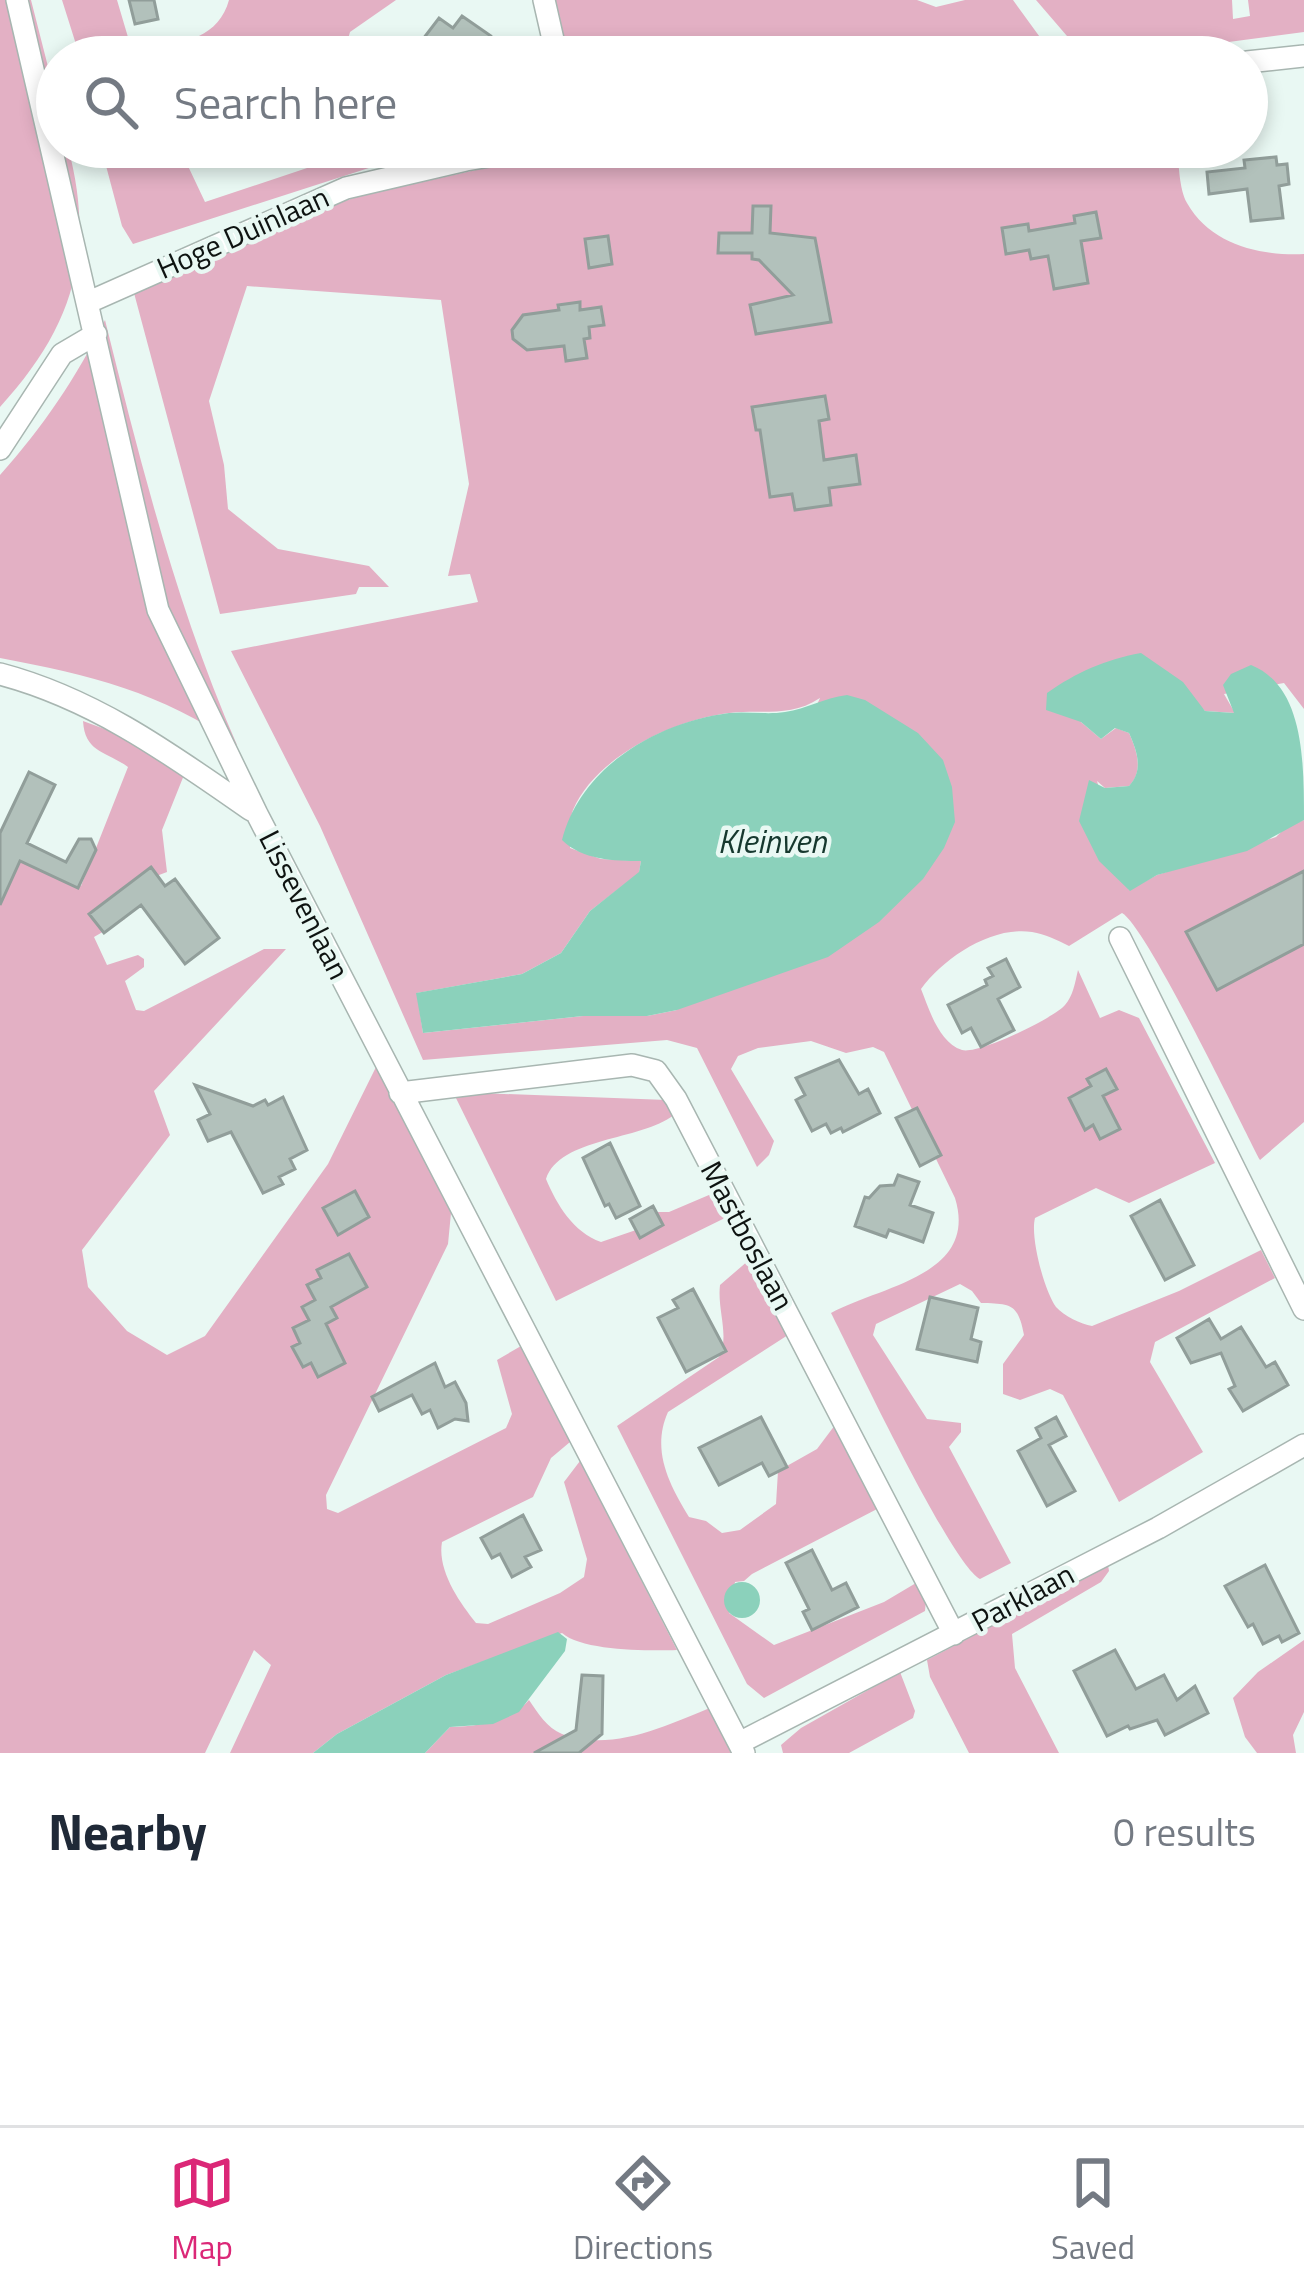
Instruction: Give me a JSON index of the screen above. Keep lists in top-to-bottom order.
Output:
{
  "streets": {
    "street": [
      "Hoge Duinlaan",
      "Lissevenlaan",
      "Mastboslaan",
      "Parklaan"
    ]
  },
  "crossings": [
    ["Hoge Duinlaan", "Lissevenlaan"],
    ["Lissevenlaan", "Mastboslaan"],
    ["Lissevenlaan", "Parklaan"],
    ["Mastboslaan", "Parklaan"]
  ],
  "water": ["Kleinven"],
  "page": {
    "search": "Search here",
    "heading": ["Nearby", "0 results"],
    "nav": ["Map", "Directions", "Saved"]
  }
}
